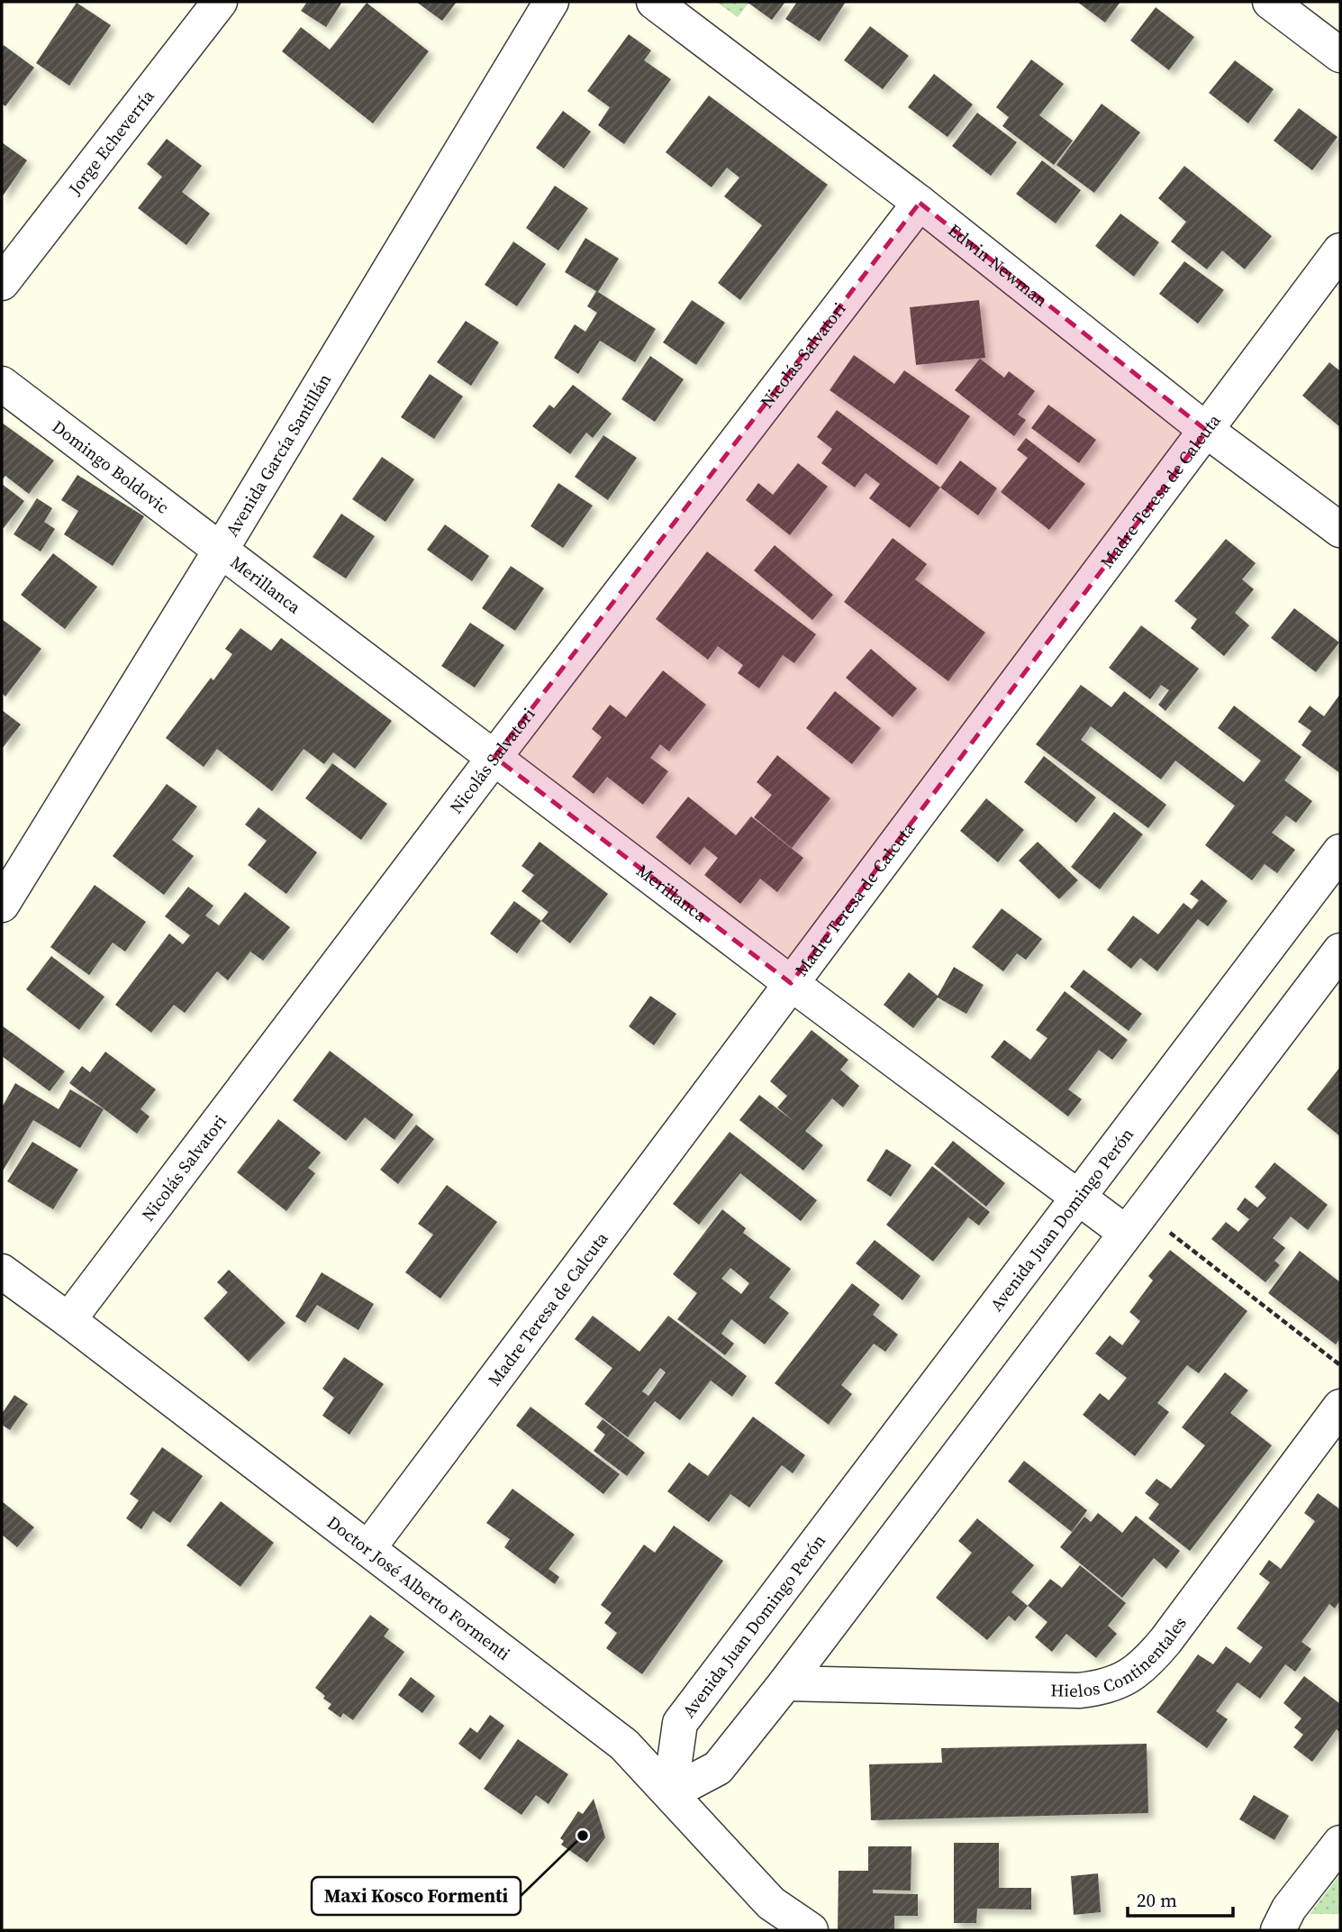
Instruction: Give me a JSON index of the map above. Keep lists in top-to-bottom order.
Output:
{
  "streets": {
    "street": [
      "Jorge Echeverría",
      "Edwin Newman",
      "Nicolás Salvatori",
      "Avenida García Santillán",
      "Domingo Boldovic",
      "Madre Teresa de Calcuta",
      "Merillanca",
      "Avenida Juan Domingo Perón",
      "Doctor José Alberto Formenti",
      "Hielos Continentales"
    ]
  },
  "crossings": [
    ["Edwin Newman", "Nicolás Salvatori"],
    ["Edwin Newman", "Madre Teresa de Calcuta"],
    ["Nicolás Salvatori", "Merillanca"],
    ["Nicolás Salvatori", "Doctor José Alberto Formenti"],
    ["Avenida García Santillán", "Domingo Boldovic"],
    ["Avenida García Santillán", "Merillanca"],
    ["Domingo Boldovic", "Merillanca"],
    ["Madre Teresa de Calcuta", "Merillanca"],
    ["Madre Teresa de Calcuta", "Doctor José Alberto Formenti"],
    ["Merillanca", "Avenida Juan Domingo Perón"],
    ["Avenida Juan Domingo Perón", "Doctor José Alberto Formenti"]
  ],
  "places": ["Maxi Kosco Formenti"],
  "scale_bar": "20 m"
}
